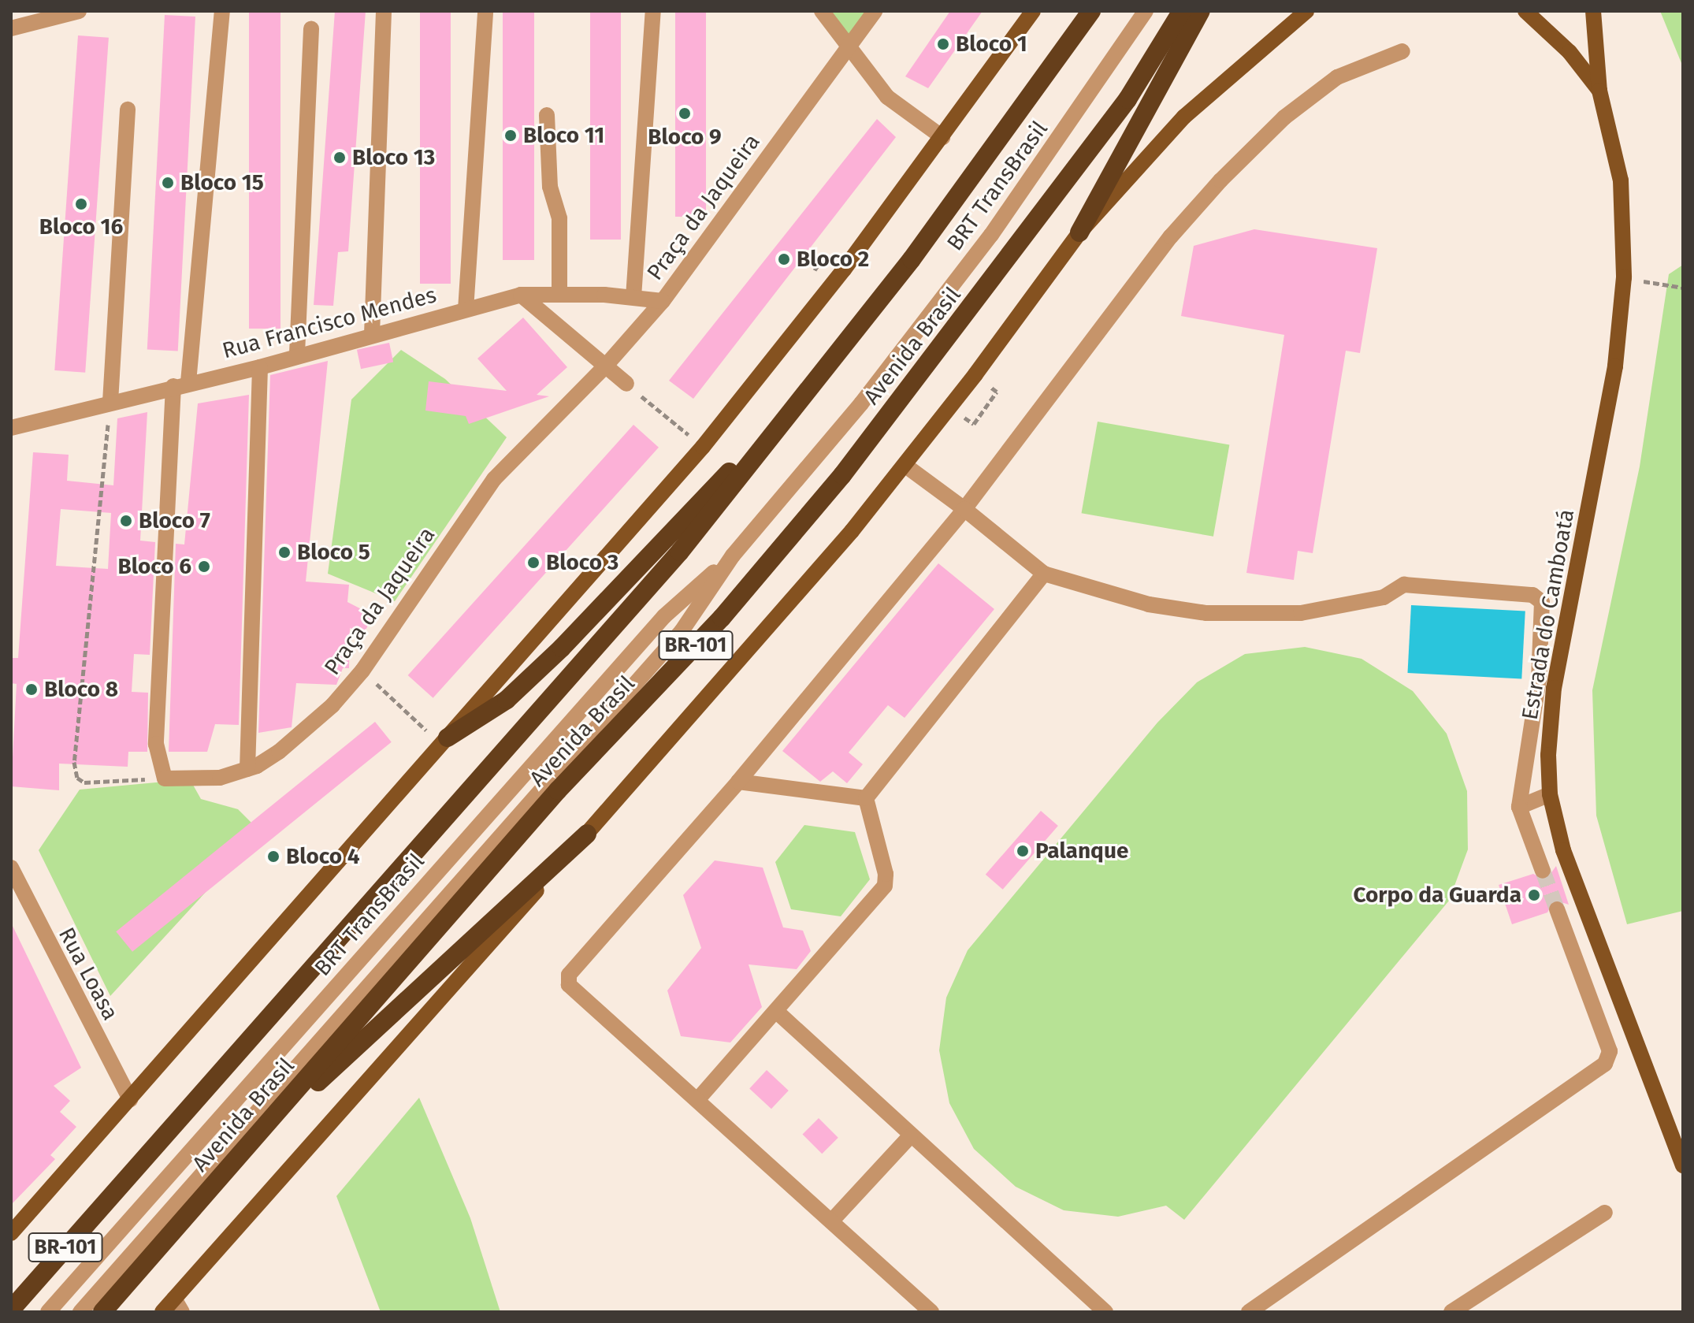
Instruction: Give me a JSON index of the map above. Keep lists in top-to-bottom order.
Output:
{
  "streets": {
    "highway": ["Avenida Brasil", "BR-101"],
    "main road": ["Estrada do Camboatá"],
    "street": [
      "BRT TransBrasil",
      "Praça da Jaqueira",
      "Rua Francisco Mendes",
      "Rua Loasa"
    ]
  },
  "crossings": [
    ["Praça da Jaqueira", "Rua Francisco Mendes"]
  ],
  "places": [
    "Bloco 1",
    "Bloco 9",
    "Bloco 11",
    "Bloco 13",
    "Bloco 15",
    "Bloco 16",
    "Bloco 2",
    "Bloco 7",
    "Bloco 5",
    "Bloco 3",
    "Bloco 6",
    "Bloco 8",
    "Palanque",
    "Bloco 4",
    "Corpo da Guarda"
  ]
}
